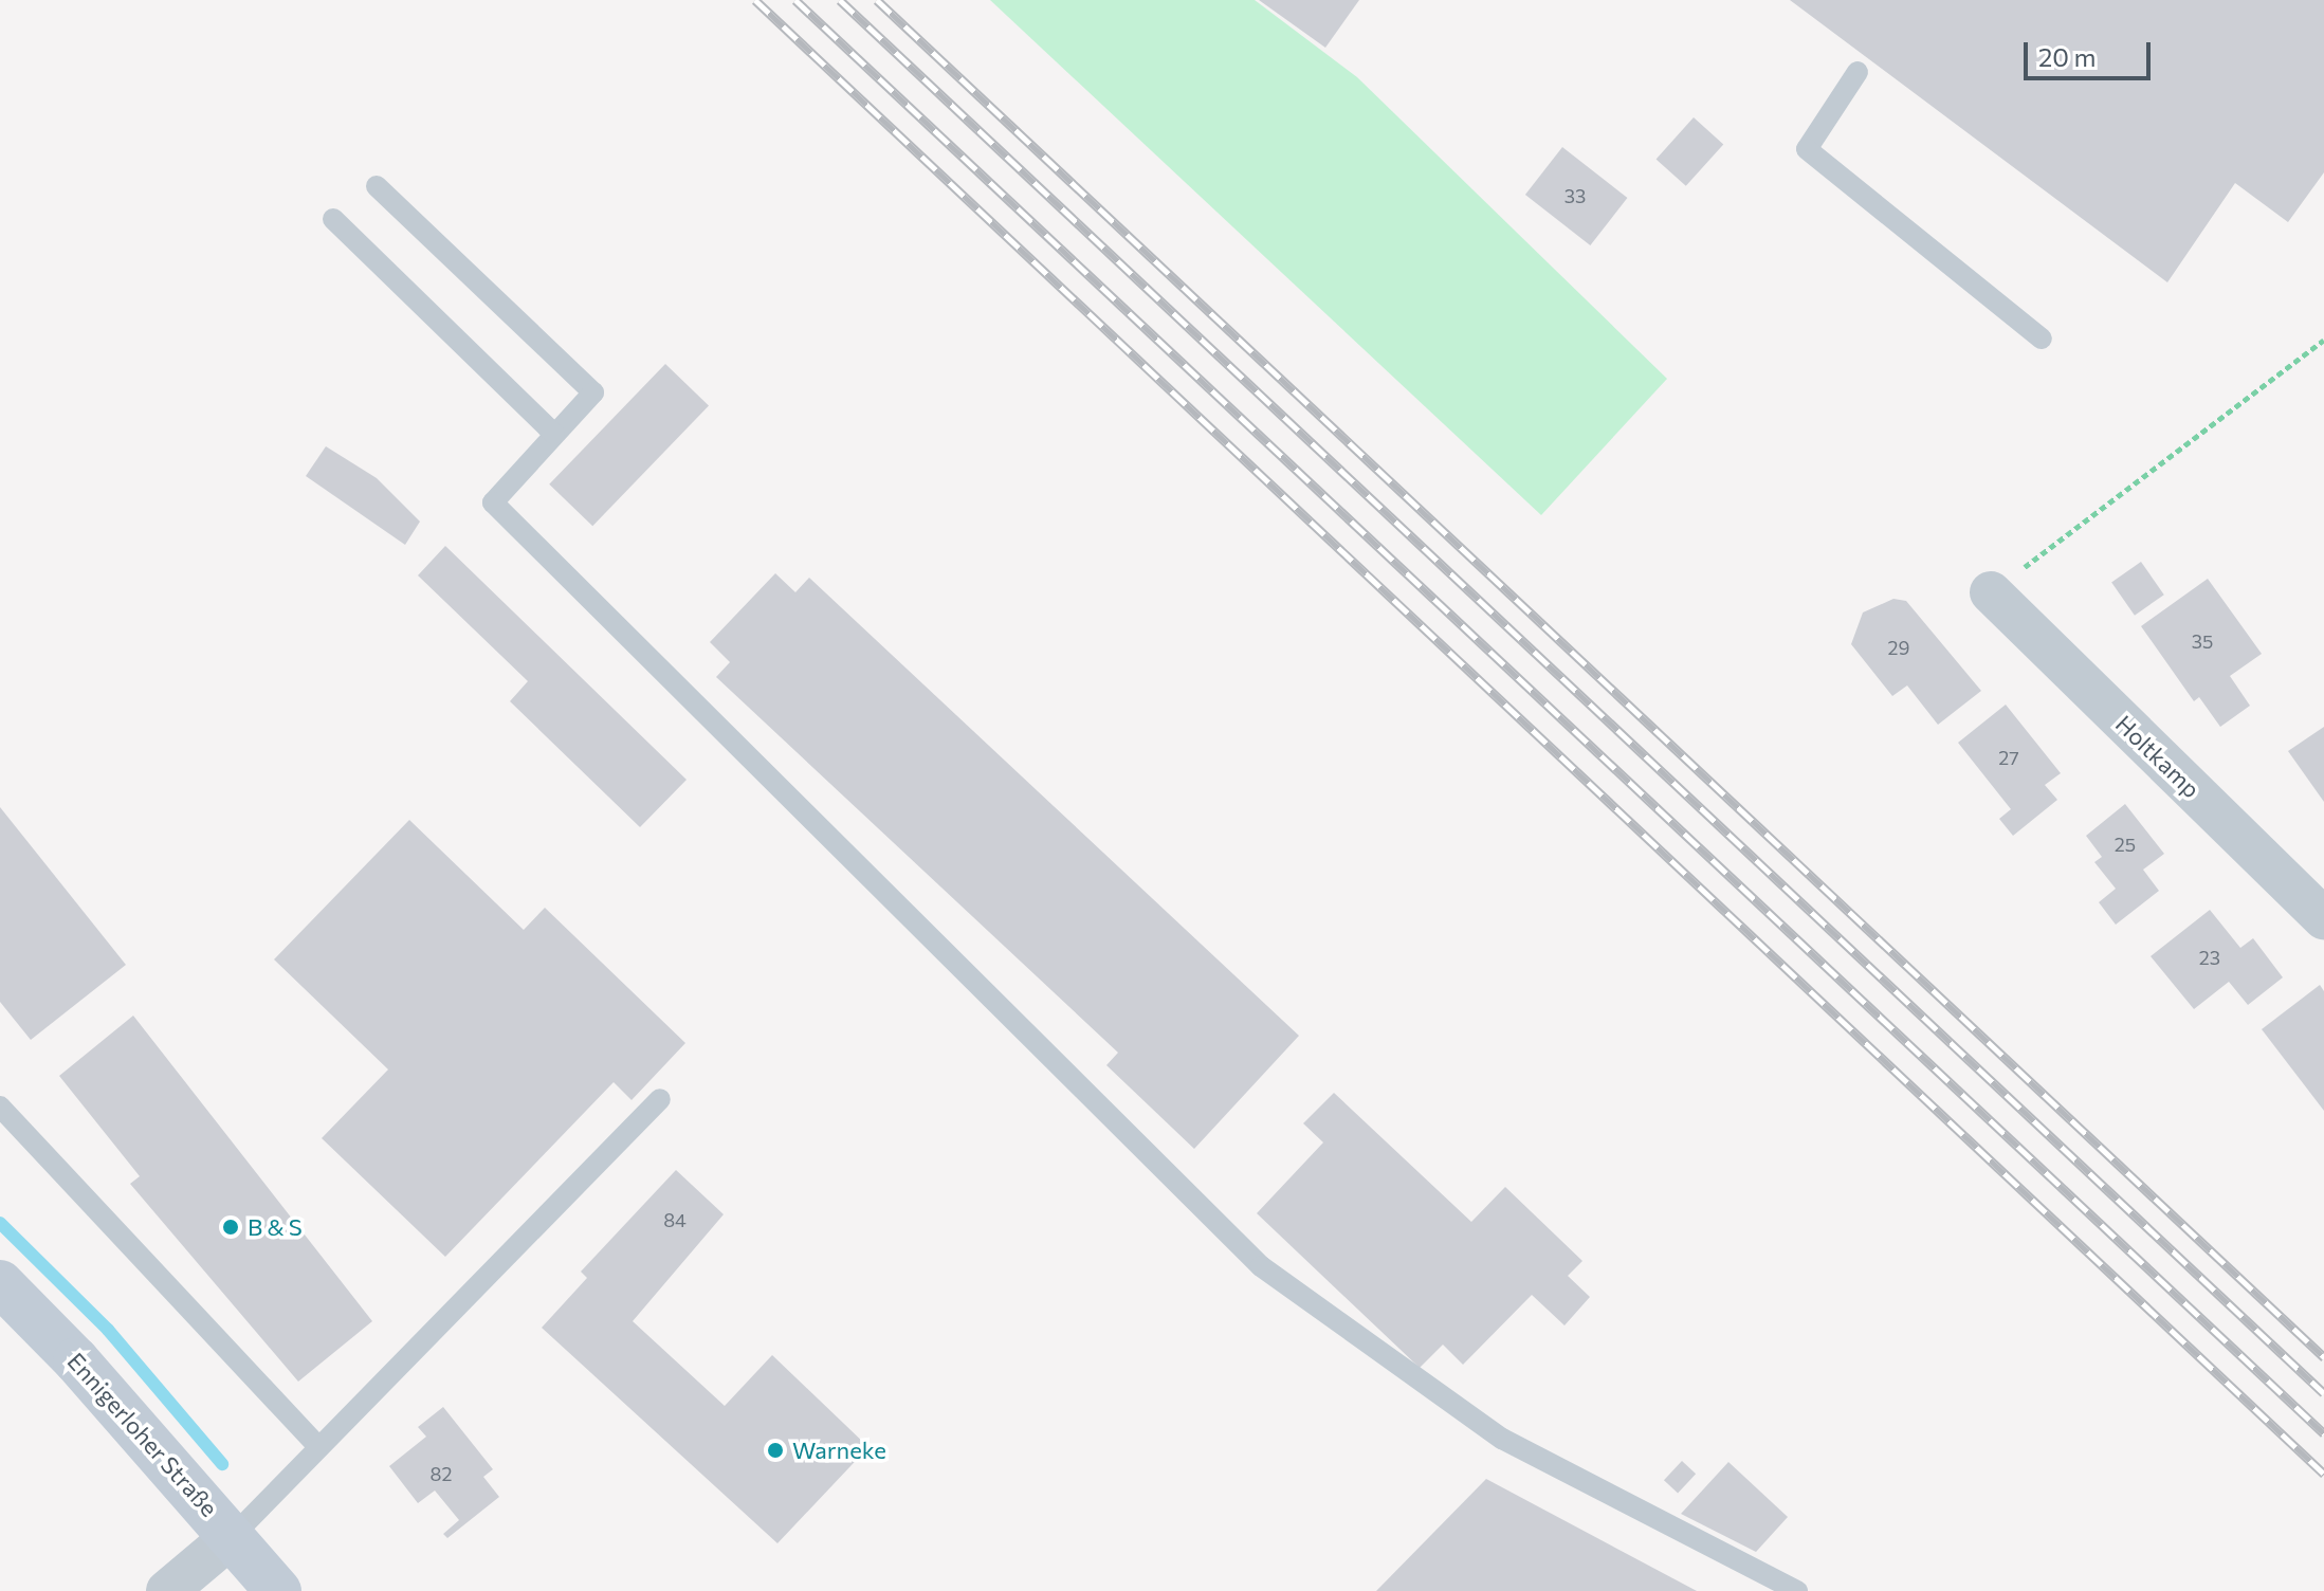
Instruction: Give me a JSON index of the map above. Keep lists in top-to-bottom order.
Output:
{
  "streets": {
    "main road": ["Ennigerloher Straße"],
    "street": ["Holtkamp"]
  },
  "places": ["B & S", "Warneke"],
  "house_numbers": [
    "33",
    "35",
    "29",
    "27",
    "25",
    "23",
    "84",
    "82"
  ],
  "scale_bar": "20 m"
}
